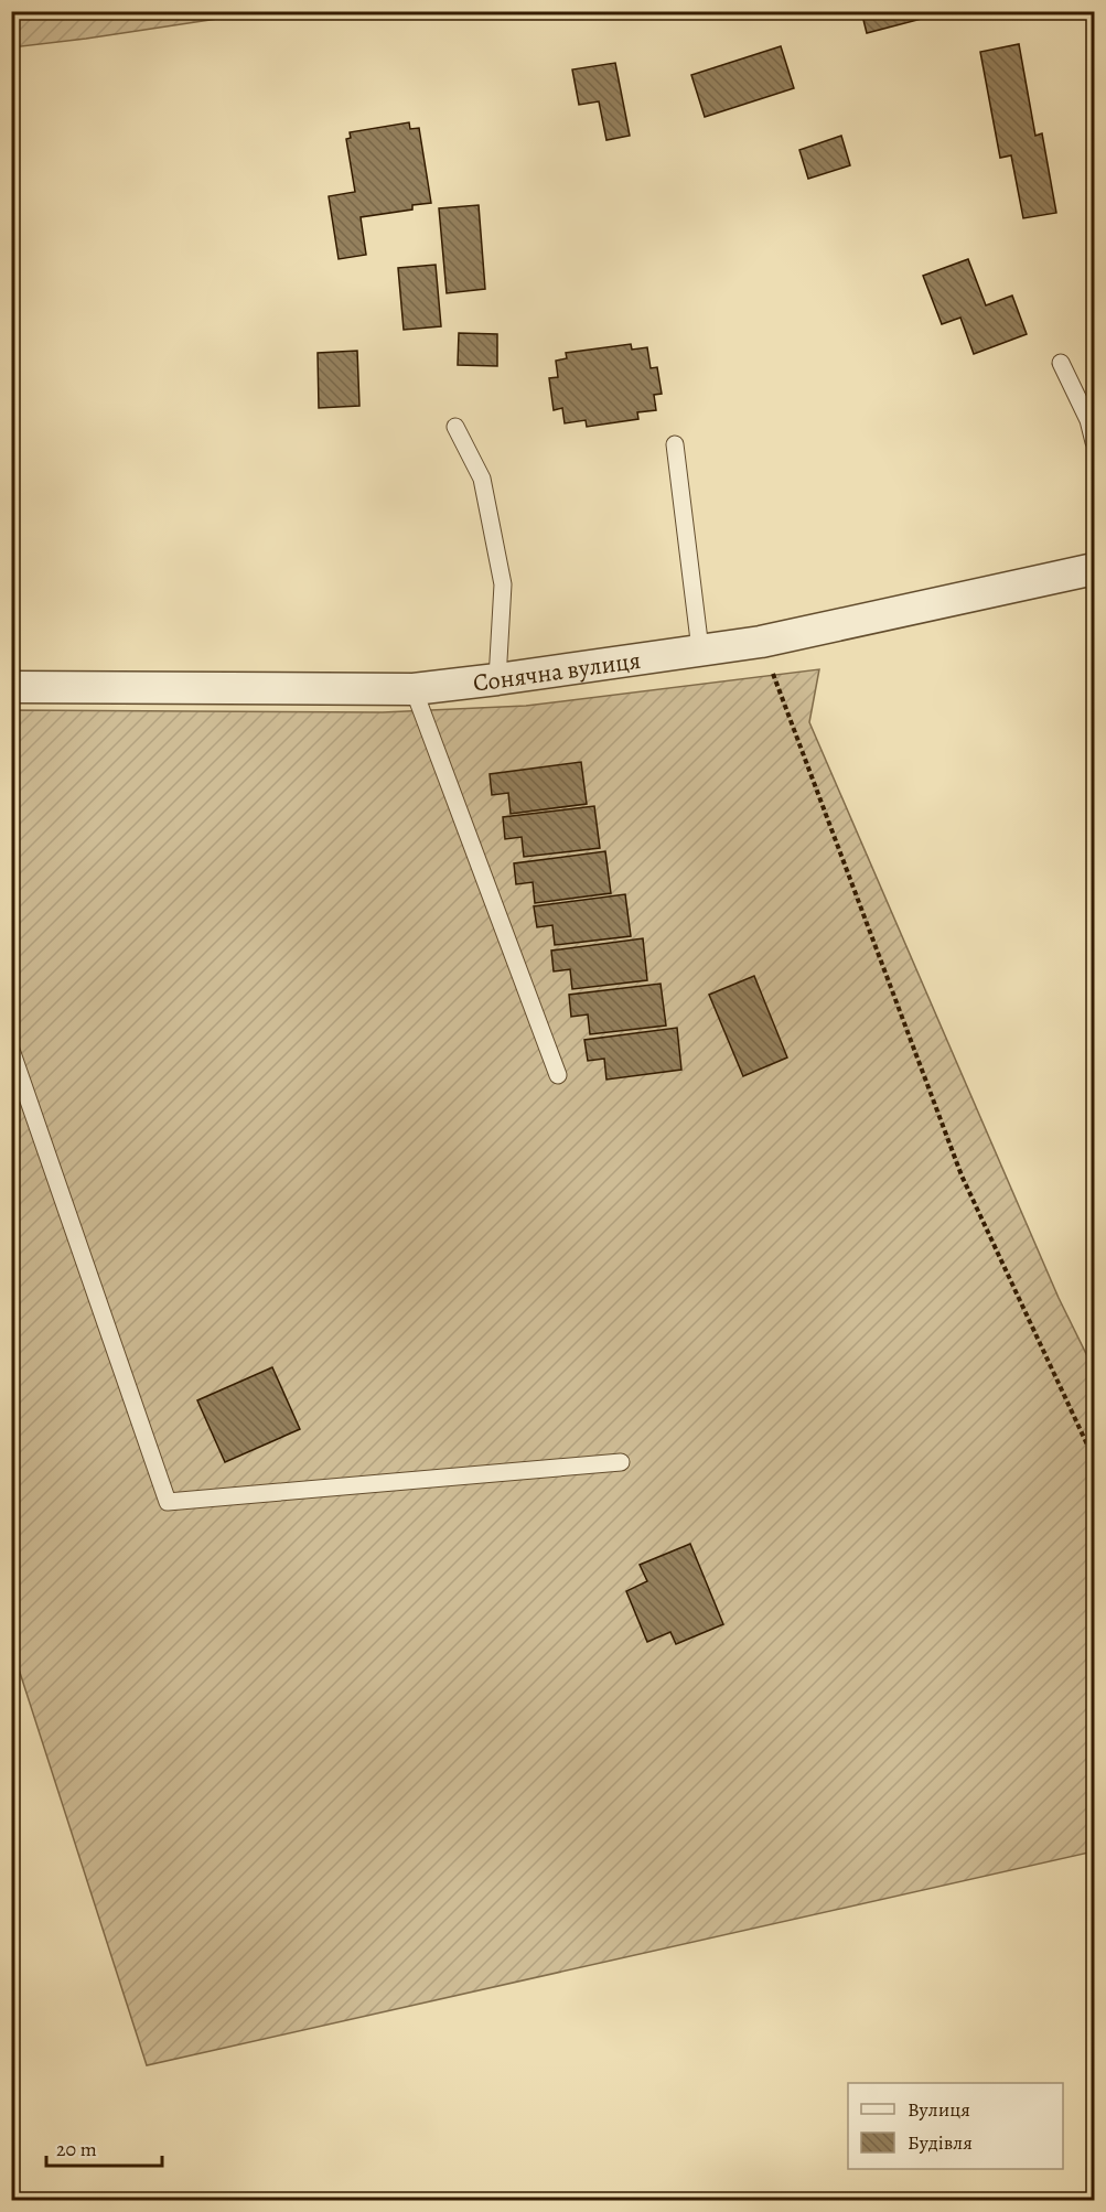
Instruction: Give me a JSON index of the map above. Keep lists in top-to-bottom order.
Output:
{
  "streets": {
    "street": ["Сонячна вулиця"]
  },
  "legend": ["Вулиця", "Будівля"],
  "scale_bar": "20 m"
}
